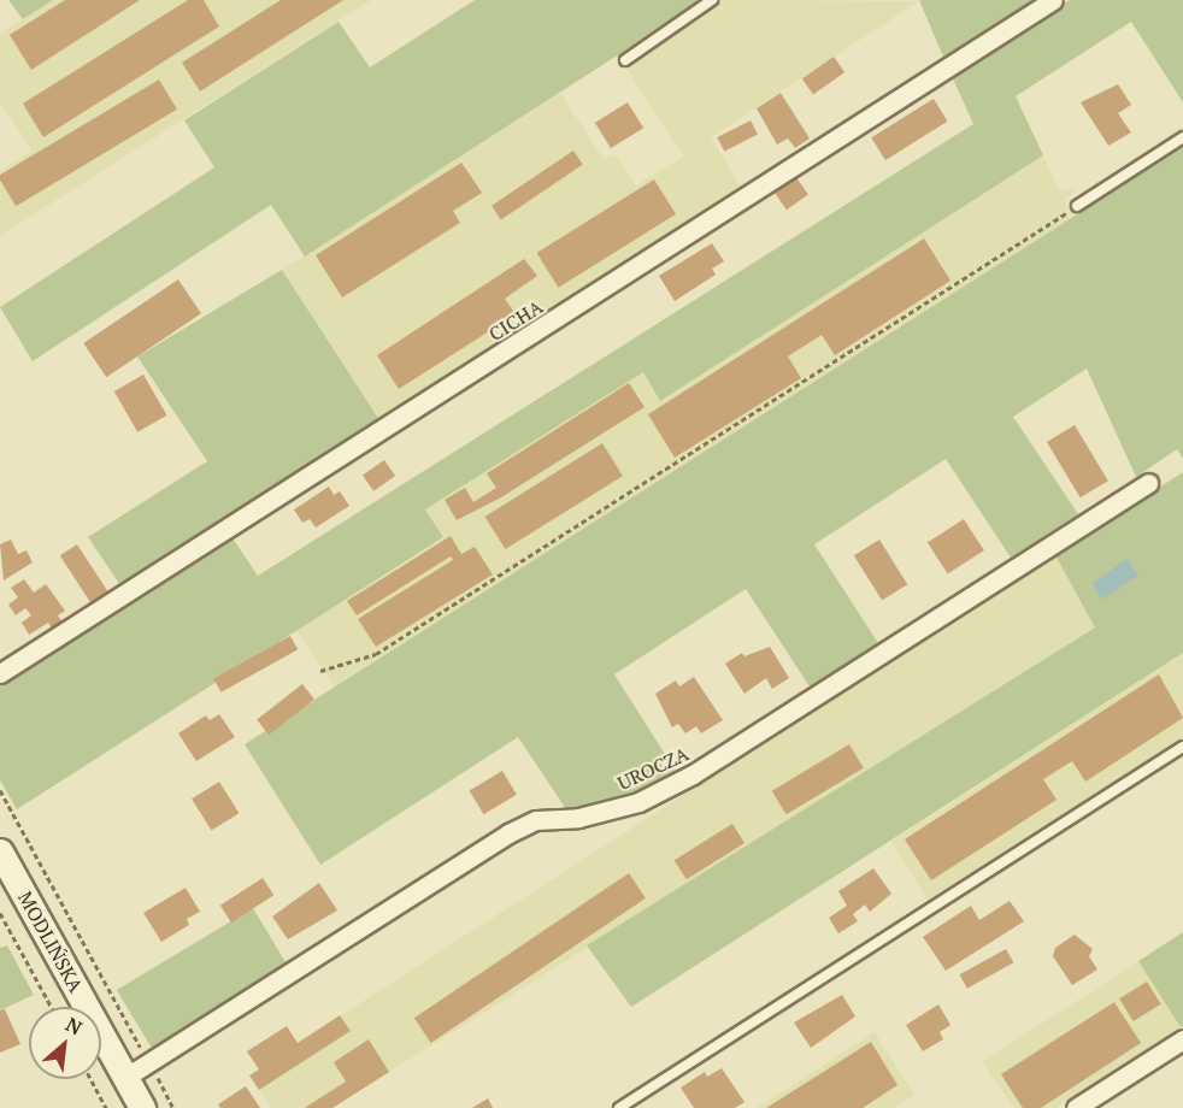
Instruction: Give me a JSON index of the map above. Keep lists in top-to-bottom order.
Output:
{
  "streets": {
    "main road": ["MODLIŃSKA"],
    "street": ["CICHA", "UROCZA"]
  },
  "crossings": [
    ["UROCZA", "MODLIŃSKA"]
  ],
  "north": "top right"
}
